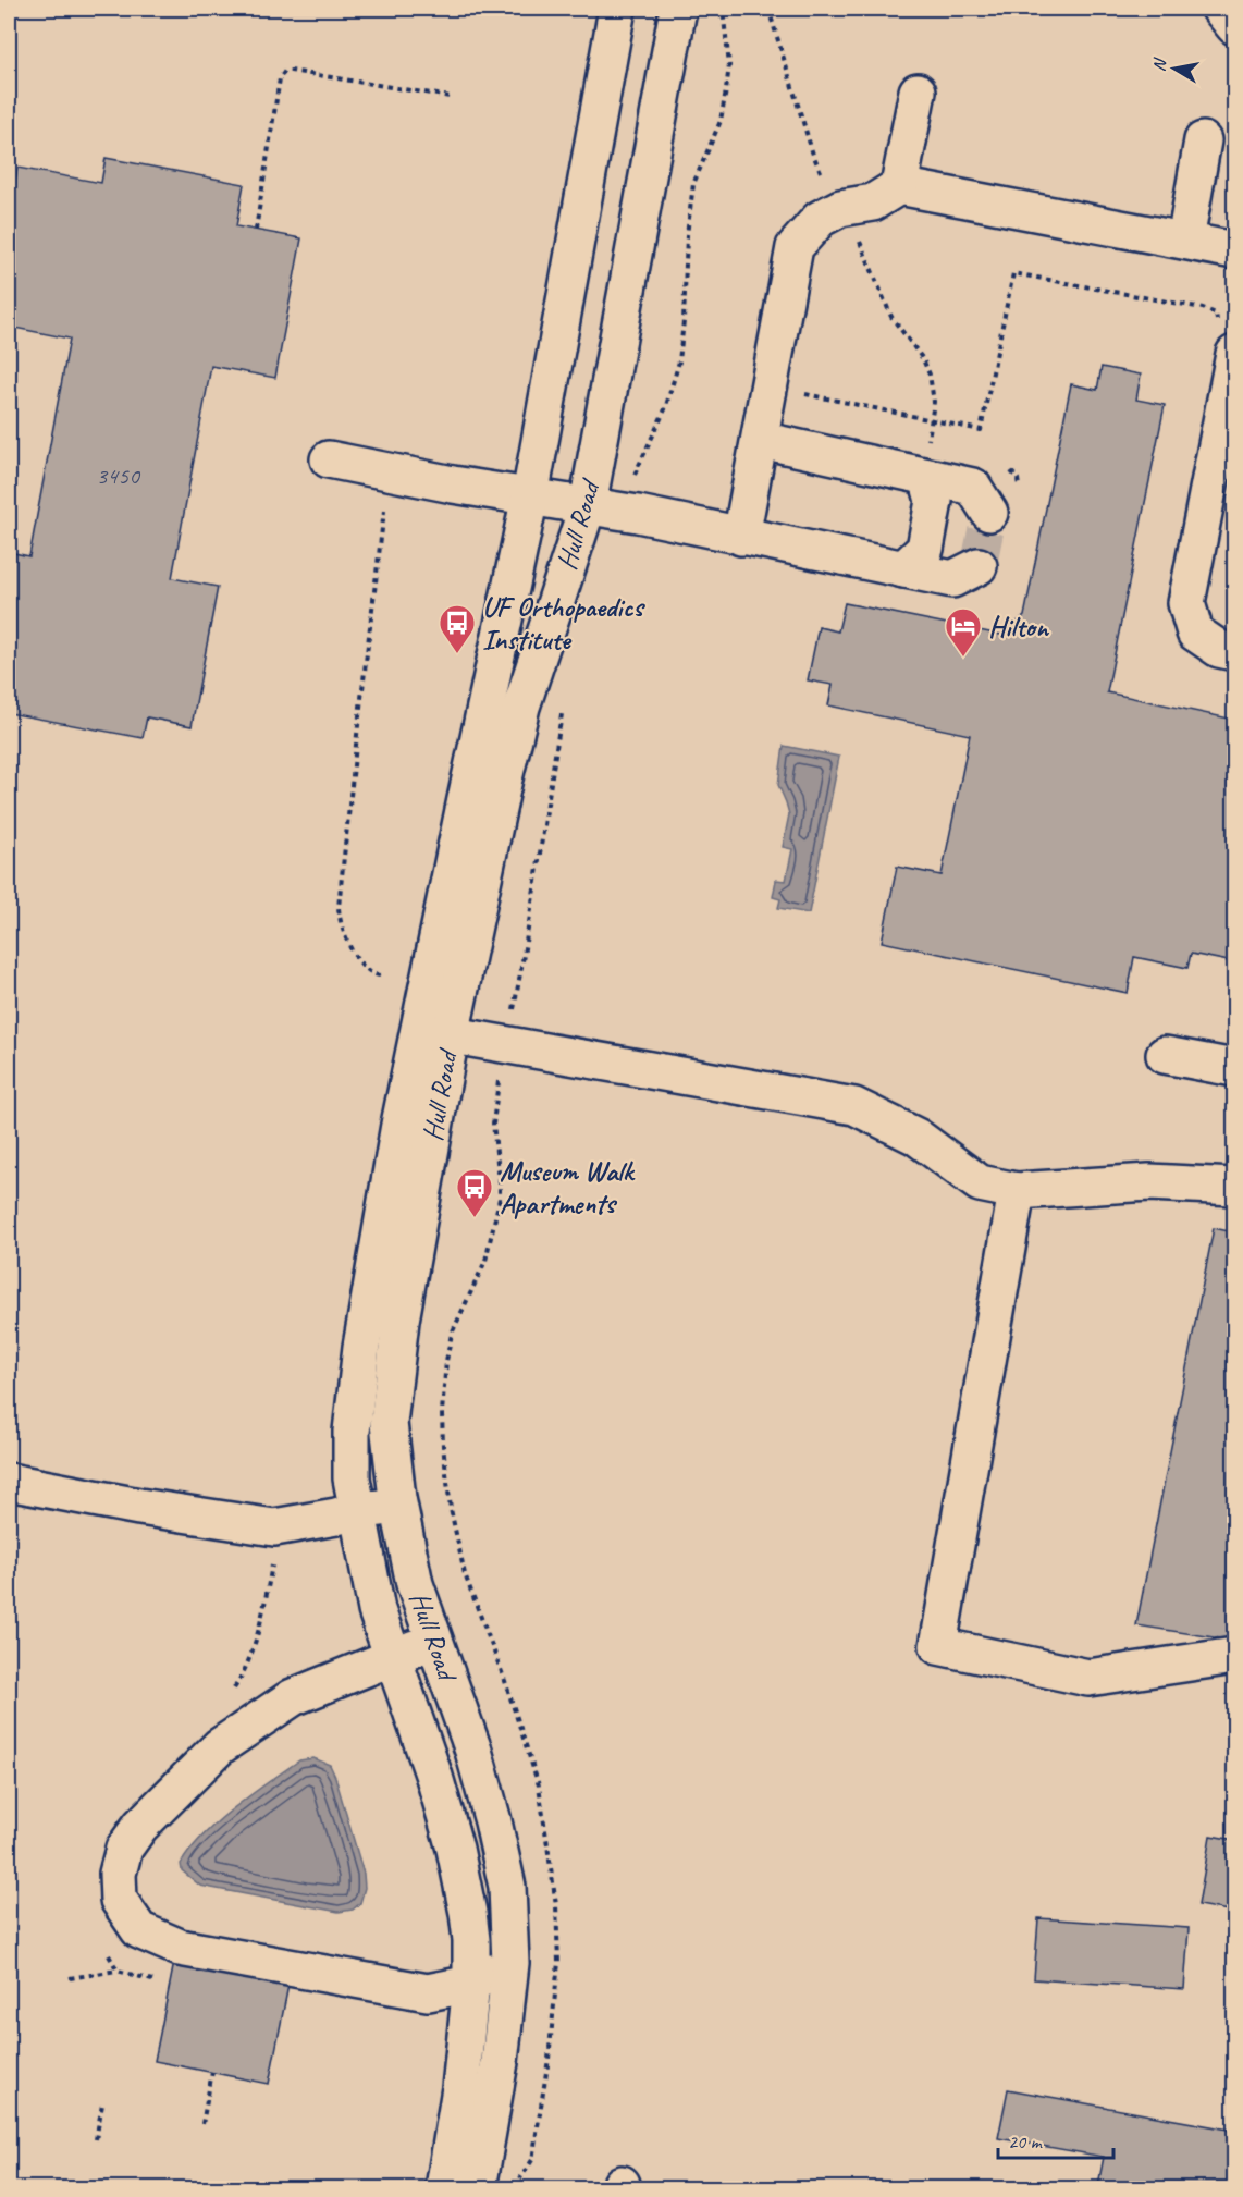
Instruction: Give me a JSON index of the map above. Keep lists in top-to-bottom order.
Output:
{
  "streets": {
    "street": ["Hull Road"]
  },
  "places": {
    "bus stop": ["UF Orthopaedics Institute", "Museum Walk Apartments"],
    "hotel": ["Hilton"]
  },
  "house_numbers": ["3450"],
  "scale_bar": "20 m",
  "north": "left"
}
